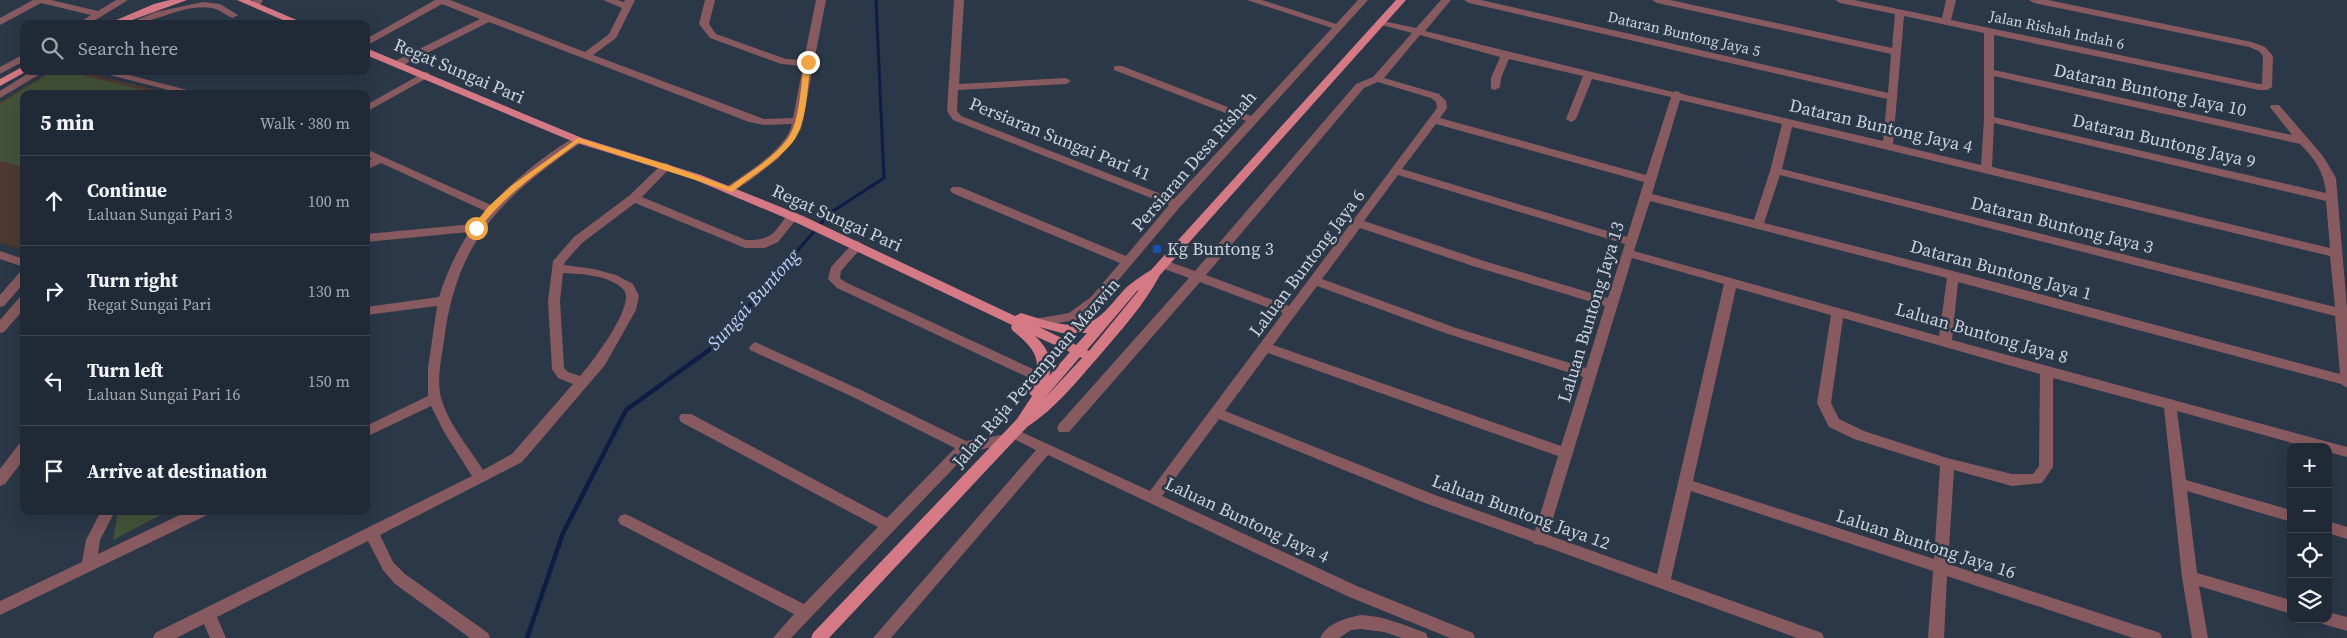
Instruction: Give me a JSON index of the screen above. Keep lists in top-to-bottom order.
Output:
{
  "streets": {
    "main road": ["Regat Sungai Pari", "Jalan Raja Perempuan Mazwin"],
    "street": [
      "Jalan Rishah Indah 6",
      "Dataran Buntong Jaya 5",
      "Dataran Buntong Jaya 10",
      "Dataran Buntong Jaya 4",
      "Persiaran Sungai Pari 41",
      "Dataran Buntong Jaya 9",
      "Persiaran Desa Rishah",
      "Dataran Buntong Jaya 3",
      "Laluan Buntong Jaya 6",
      "Dataran Buntong Jaya 1",
      "Laluan Buntong Jaya 13",
      "Laluan Buntong Jaya 8",
      "Laluan Buntong Jaya 12",
      "Laluan Buntong Jaya 4",
      "Laluan Buntong Jaya 16"
    ]
  },
  "crossings": [
    ["Regat Sungai Pari", "Jalan Raja Perempuan Mazwin"],
    ["Dataran Buntong Jaya 4", "Laluan Buntong Jaya 13"],
    ["Dataran Buntong Jaya 4", "Jalan Raja Perempuan Mazwin"],
    ["Persiaran Sungai Pari 41", "Persiaran Desa Rishah"],
    ["Laluan Buntong Jaya 6", "Laluan Buntong Jaya 8"],
    ["Laluan Buntong Jaya 6", "Laluan Buntong Jaya 12"],
    ["Laluan Buntong Jaya 6", "Laluan Buntong Jaya 4"],
    ["Dataran Buntong Jaya 1", "Laluan Buntong Jaya 13"],
    ["Laluan Buntong Jaya 13", "Laluan Buntong Jaya 8"],
    ["Laluan Buntong Jaya 13", "Laluan Buntong Jaya 12"],
    ["Jalan Raja Perempuan Mazwin", "Laluan Buntong Jaya 4"]
  ],
  "water": ["Sungai Buntong"],
  "places": {
    "transit": ["Kg Buntong 3"]
  },
  "page": {
    "search": "Search here",
    "heading": ["5 min", "Walk · 380 m"],
    "list": [
      ["Continue", "Laluan Sungai Pari 3", "100 m"],
      ["Turn right", "Regat Sungai Pari", "130 m"],
      ["Turn left", "Laluan Sungai Pari 16", "150 m"],
      "Arrive at destination"
    ],
    "map_buttons": ["+", "−"]
  }
}
